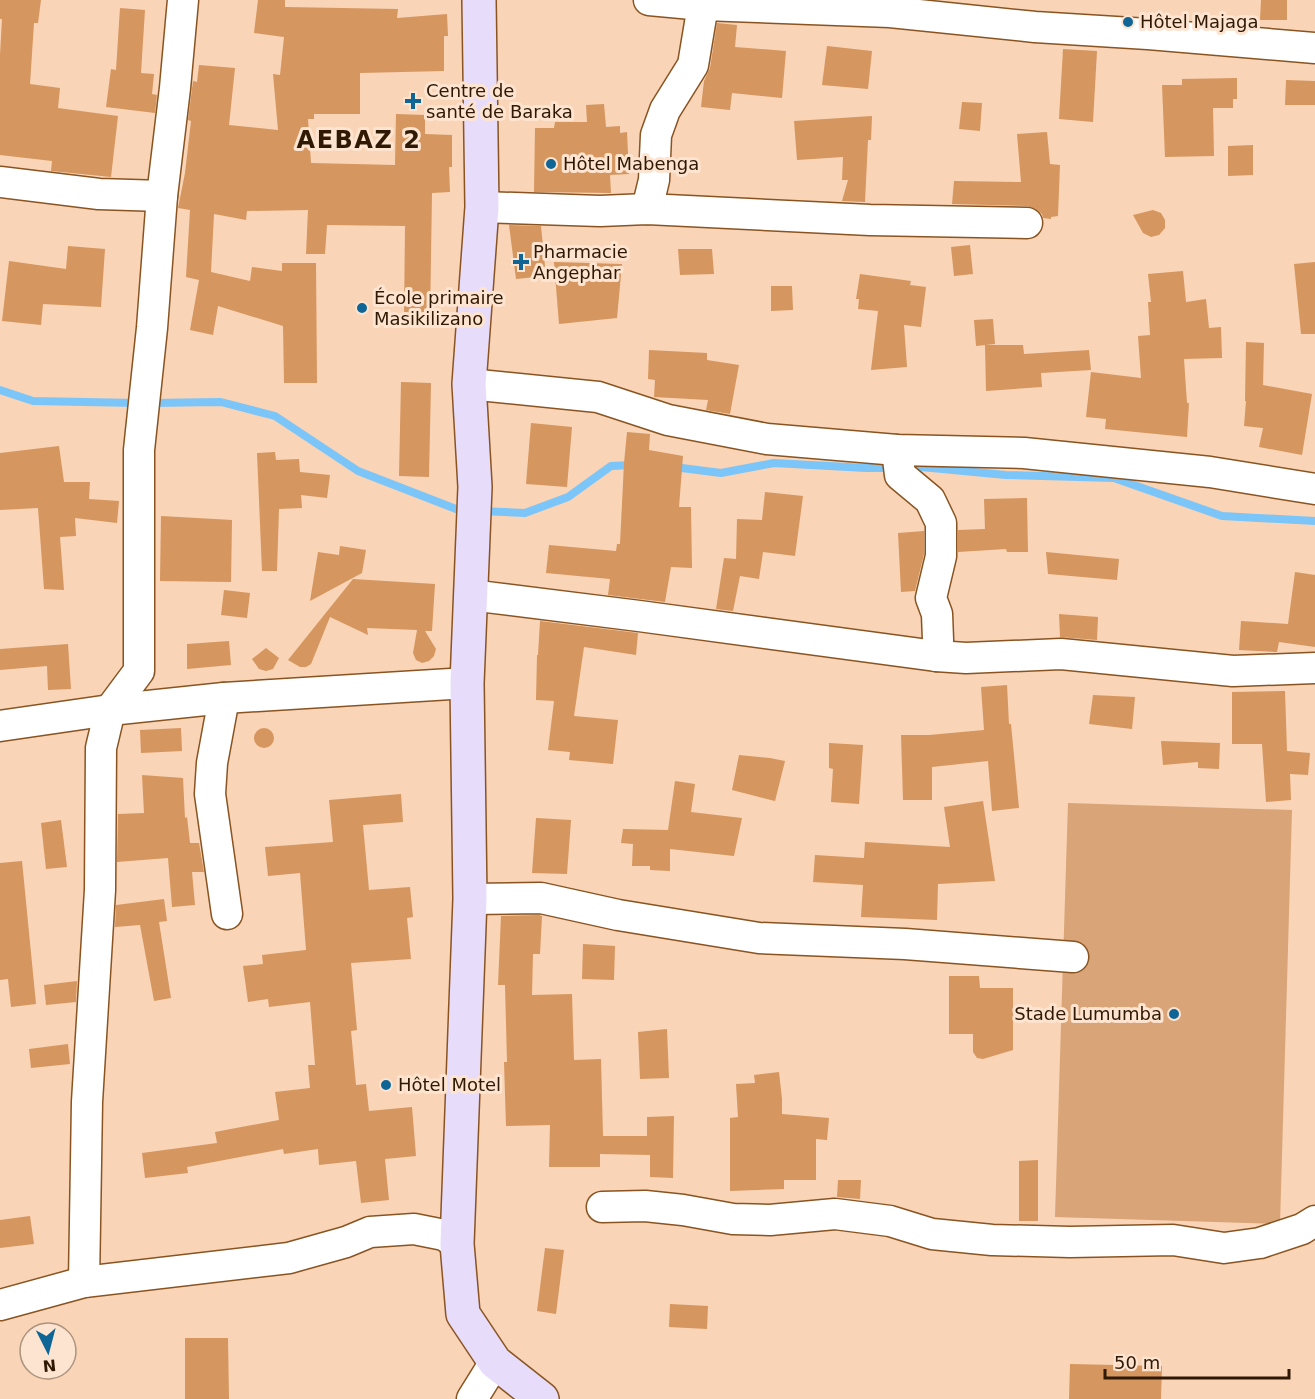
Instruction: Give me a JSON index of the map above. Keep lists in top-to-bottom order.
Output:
{
  "districts": ["AEBAZ 2"],
  "places": {
    "other": [
      "Hôtel Majaga",
      "Hôtel Mabenga",
      "École primaire Masikilizano",
      "Stade Lumumba",
      "Hôtel Motel"
    ],
    "health": ["Centre de santé de Baraka", "Pharmacie Angephar"]
  },
  "scale_bar": "50 m",
  "north": "bottom"
}
